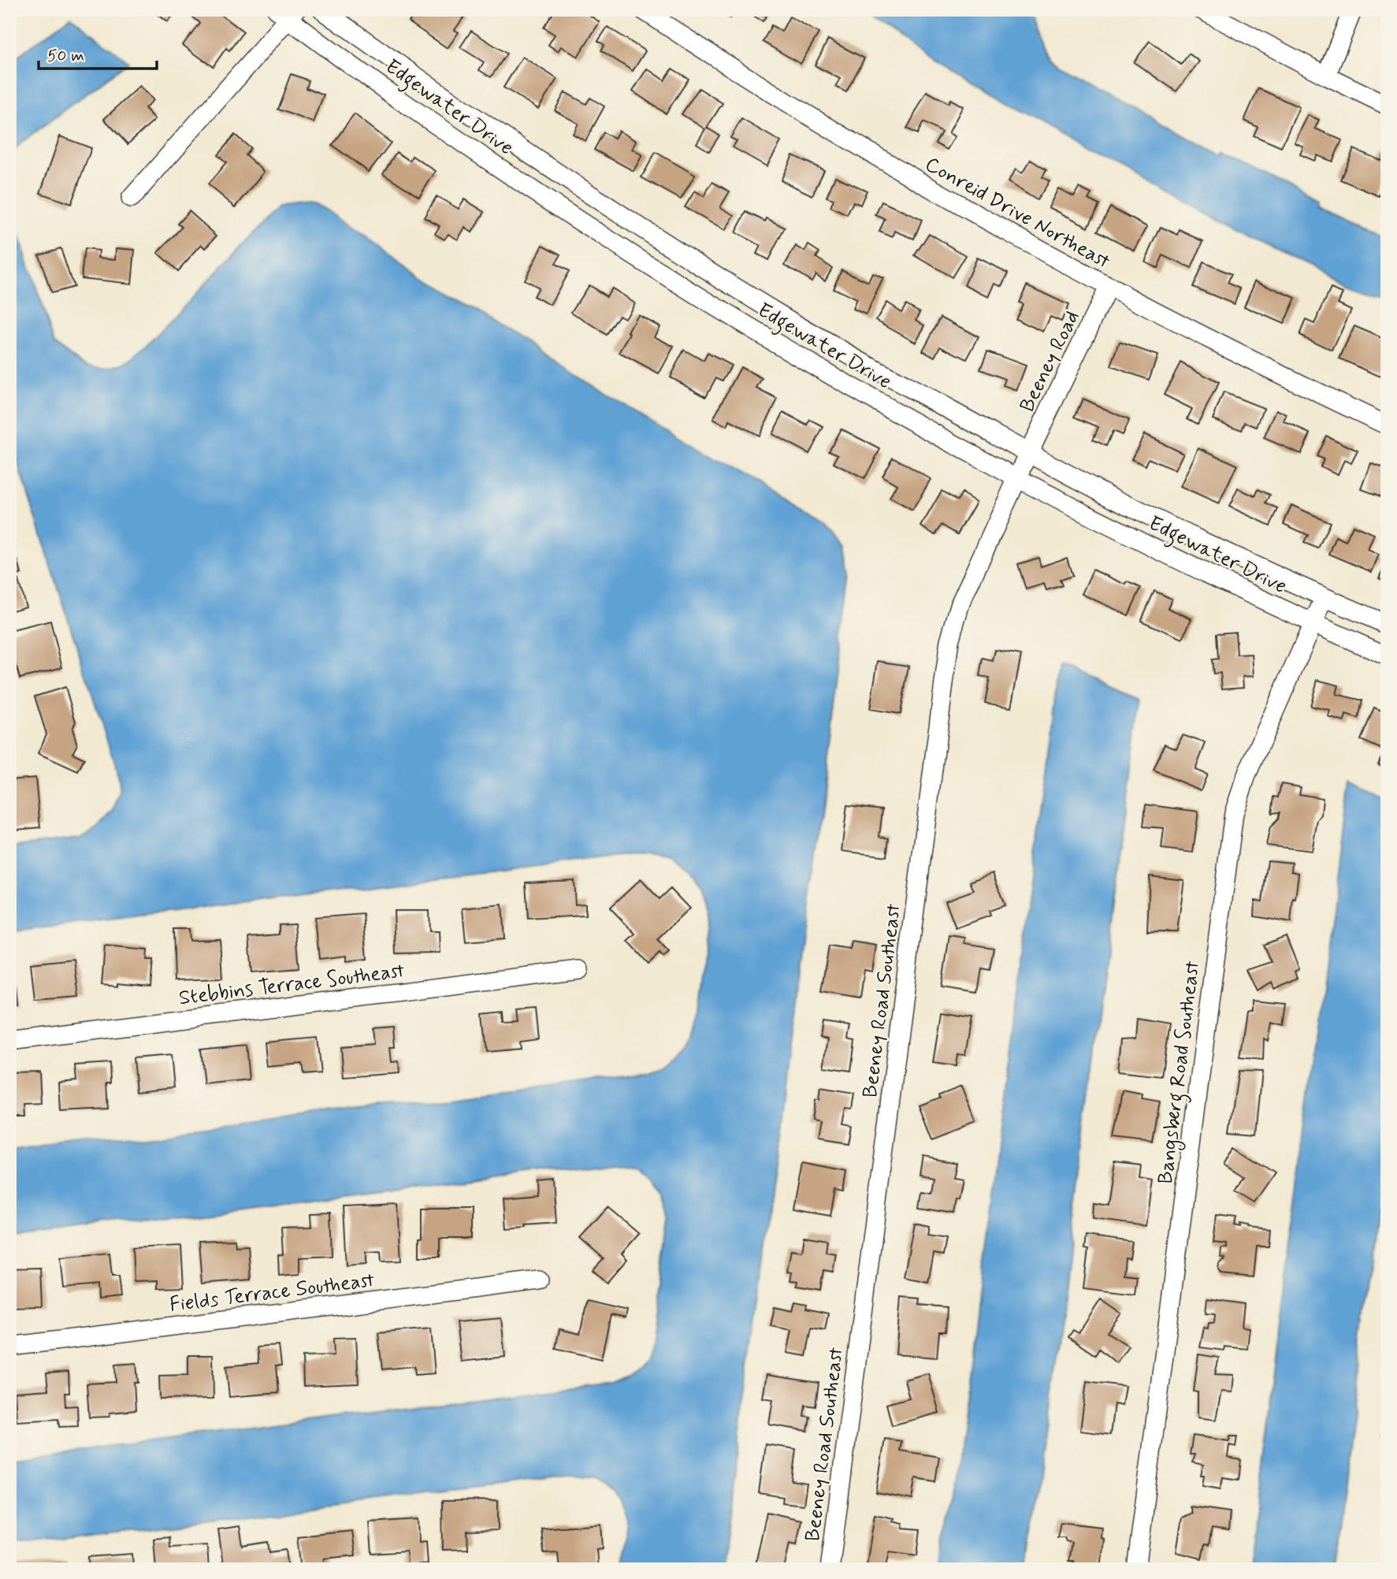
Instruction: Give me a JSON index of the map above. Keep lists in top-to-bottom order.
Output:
{
  "streets": {
    "street": [
      "Edgewater Drive",
      "Conreid Drive Northeast",
      "Beeney Road",
      "Stebbins Terrace Southeast",
      "Beeney Road Southeast",
      "Bangsberg Road Southeast",
      "Fields Terrace Southeast"
    ]
  },
  "crossings": [
    ["Edgewater Drive", "Beeney Road"],
    ["Edgewater Drive", "Beeney Road Southeast"],
    ["Edgewater Drive", "Bangsberg Road Southeast"],
    ["Conreid Drive Northeast", "Beeney Road"],
    ["Beeney Road", "Beeney Road Southeast"]
  ],
  "scale_bar": "50 m"
}
